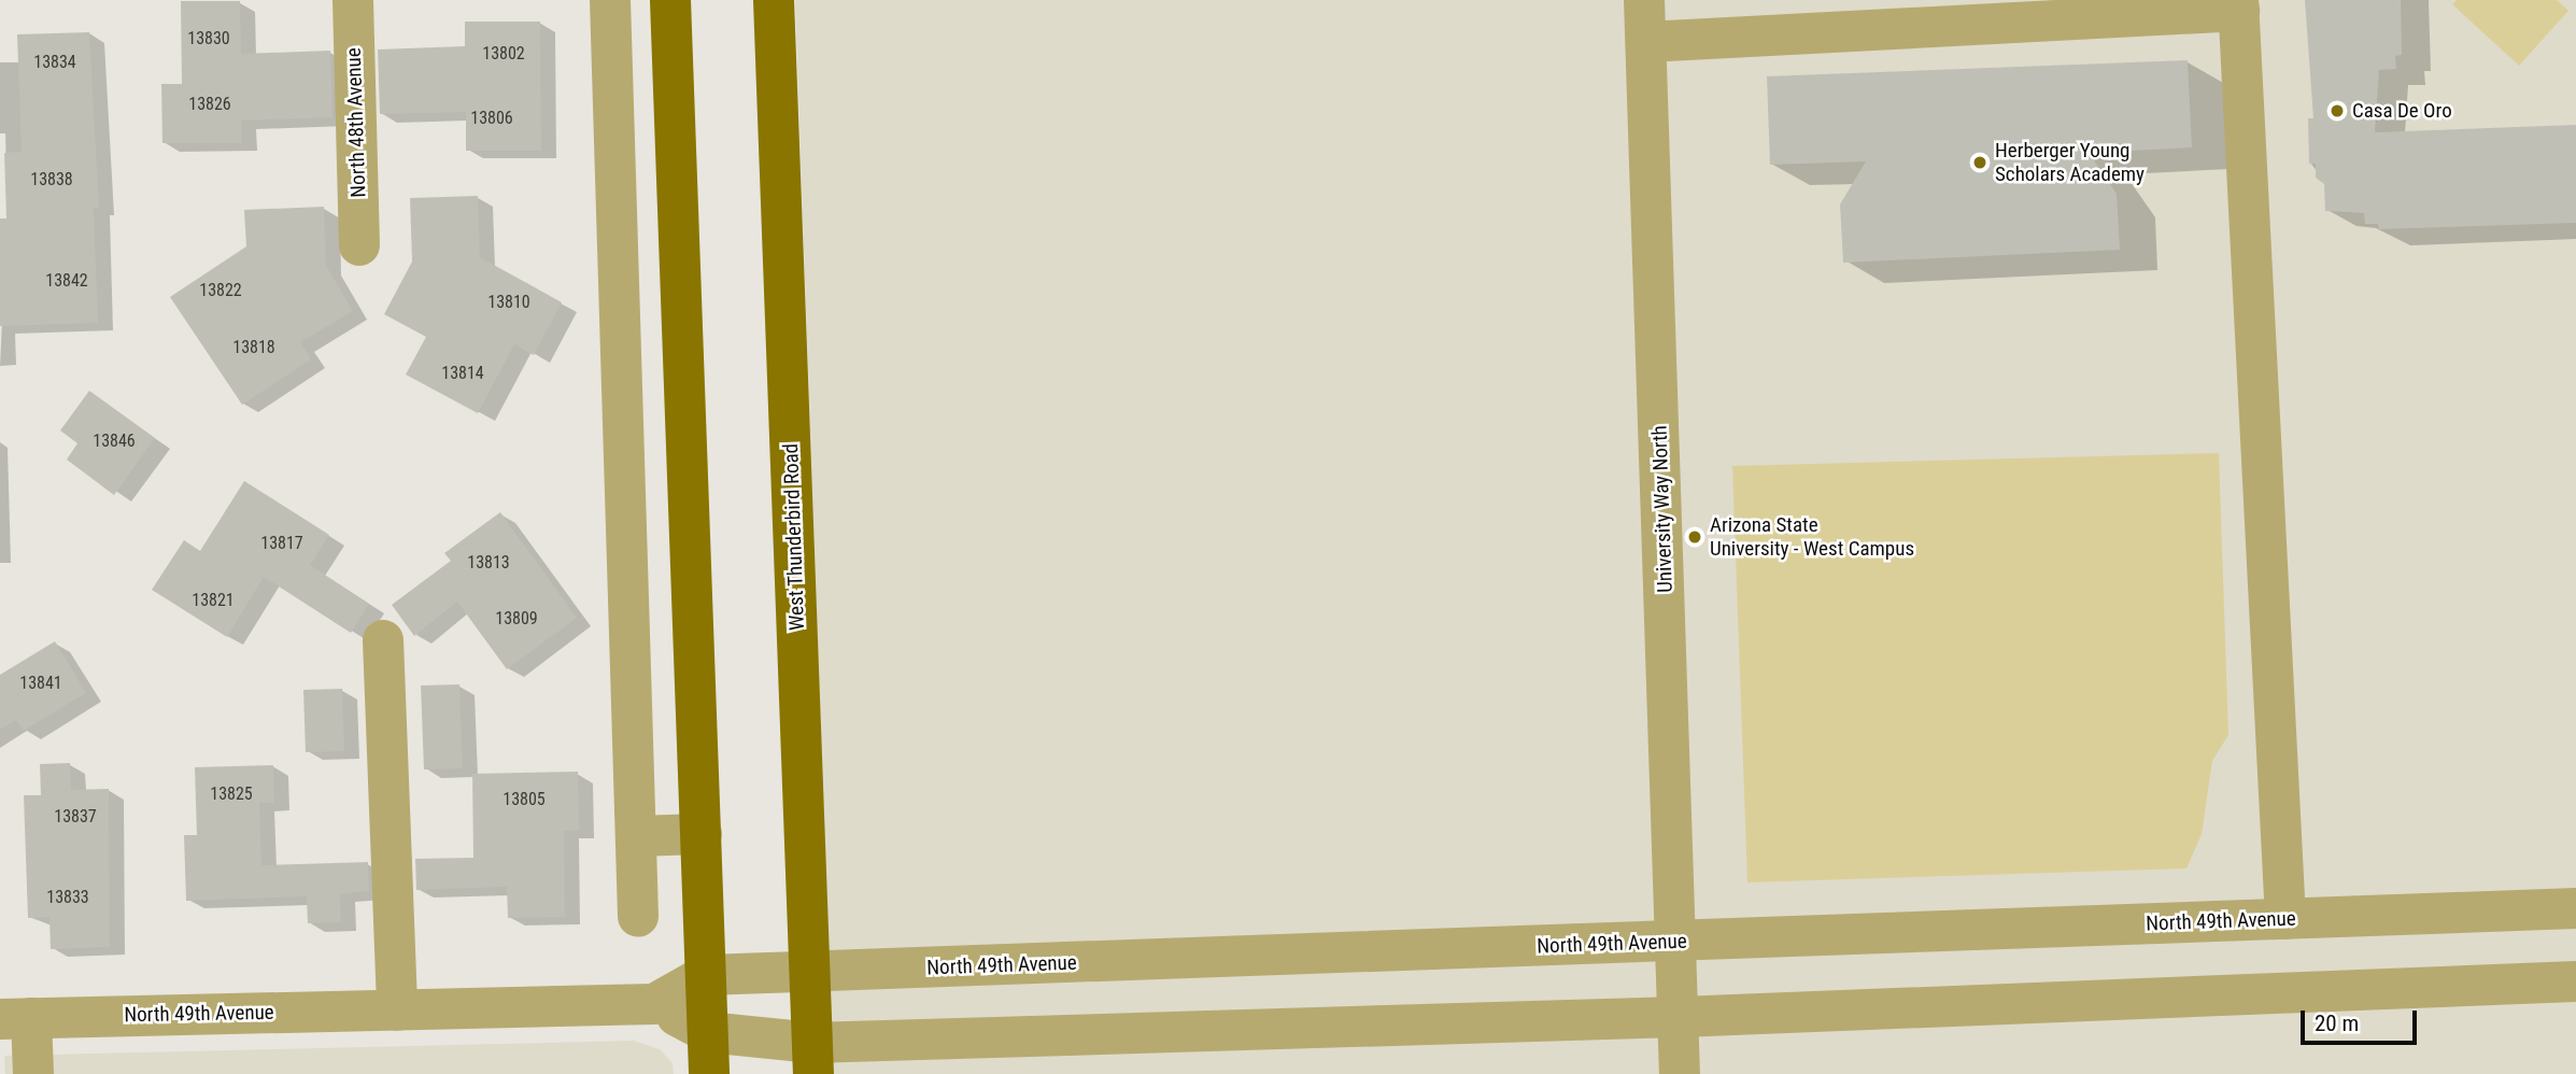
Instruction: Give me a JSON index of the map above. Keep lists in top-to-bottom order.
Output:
{
  "streets": {
    "main road": ["West Thunderbird Road"],
    "street": ["North 48th Avenue", "University Way North", "North 49th Avenue"]
  },
  "crossings": [
    ["University Way North", "North 49th Avenue"],
    ["West Thunderbird Road", "North 49th Avenue"]
  ],
  "places": ["Casa De Oro", "Herberger Young Scholars Academy", "Arizona State University - West Campus"],
  "house_numbers": [
    "13830",
    "13802",
    "13834",
    "13826",
    "13806",
    "13838",
    "13842",
    "13822",
    "13810",
    "13818",
    "13814",
    "13846",
    "13817",
    "13813",
    "13821",
    "13809",
    "13841",
    "13825",
    "13805",
    "13837",
    "13833"
  ],
  "scale_bar": "20 m"
}
